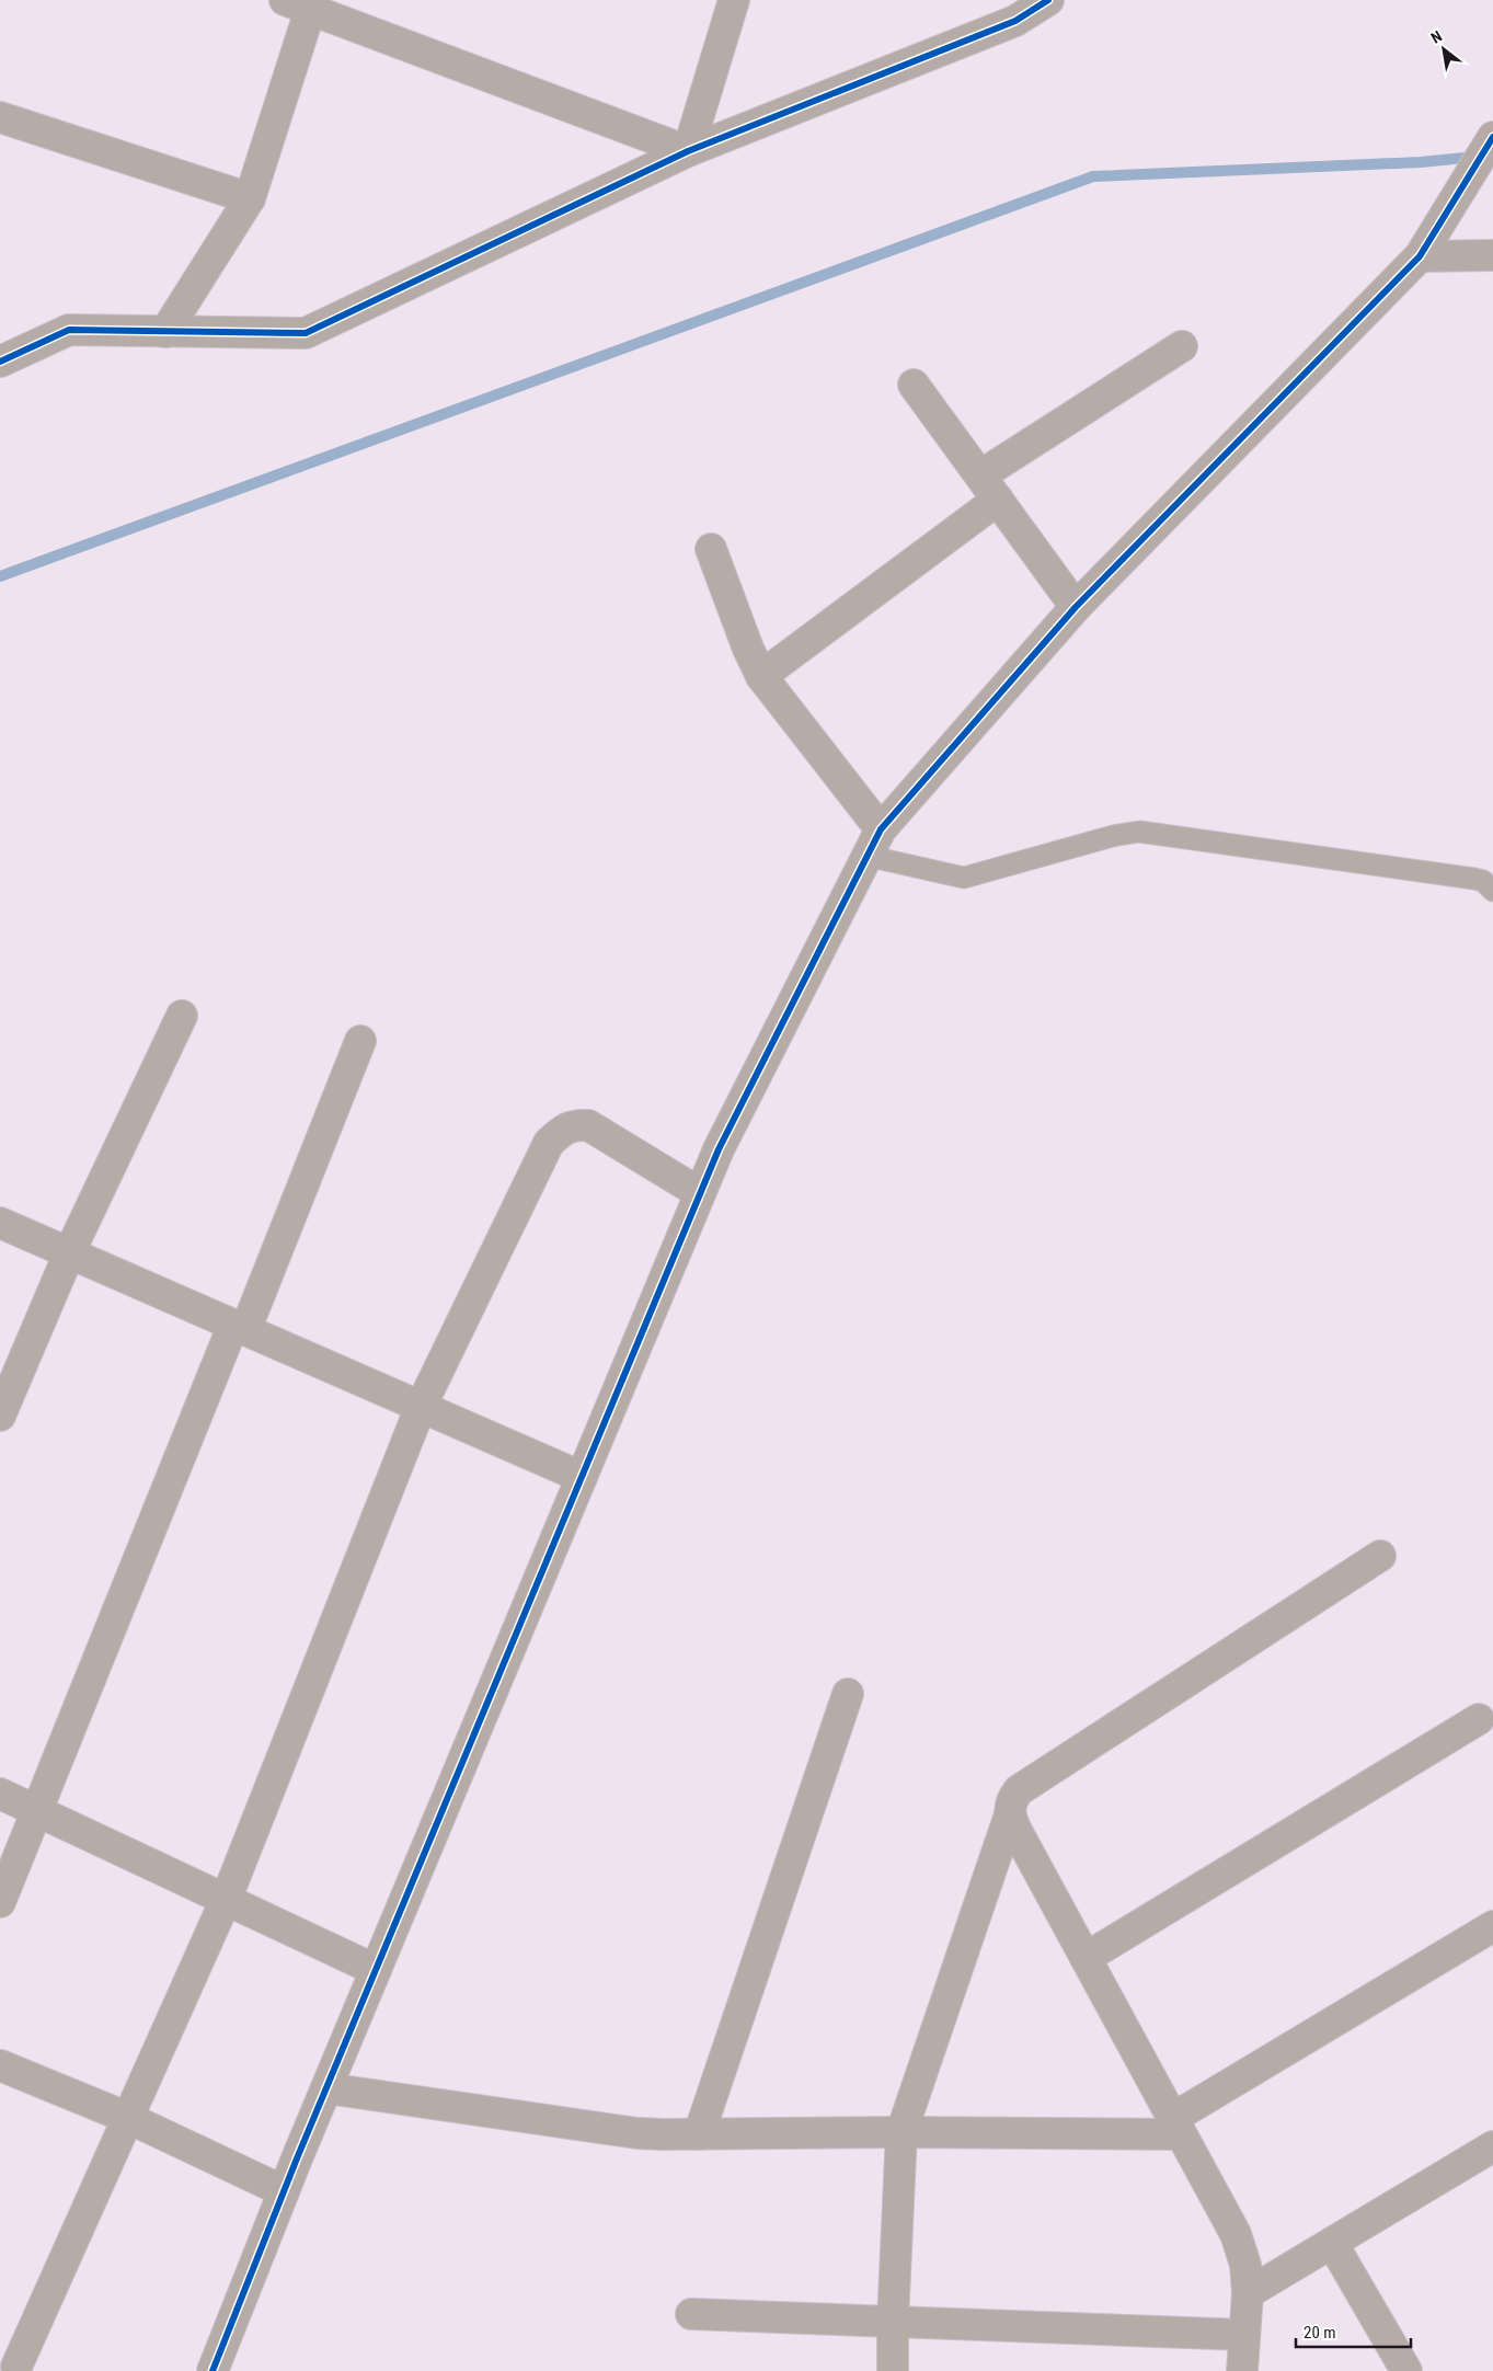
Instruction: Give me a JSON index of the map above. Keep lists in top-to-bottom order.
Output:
{
  "scale_bar": "20 m",
  "north": "top left"
}
